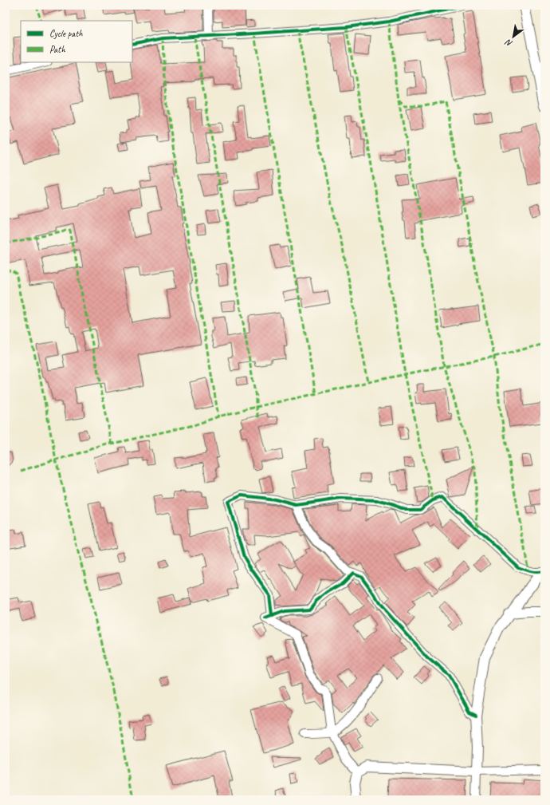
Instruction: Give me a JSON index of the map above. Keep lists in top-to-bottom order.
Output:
{
  "legend": ["Cycle path", "Path"],
  "north": "bottom left"
}
